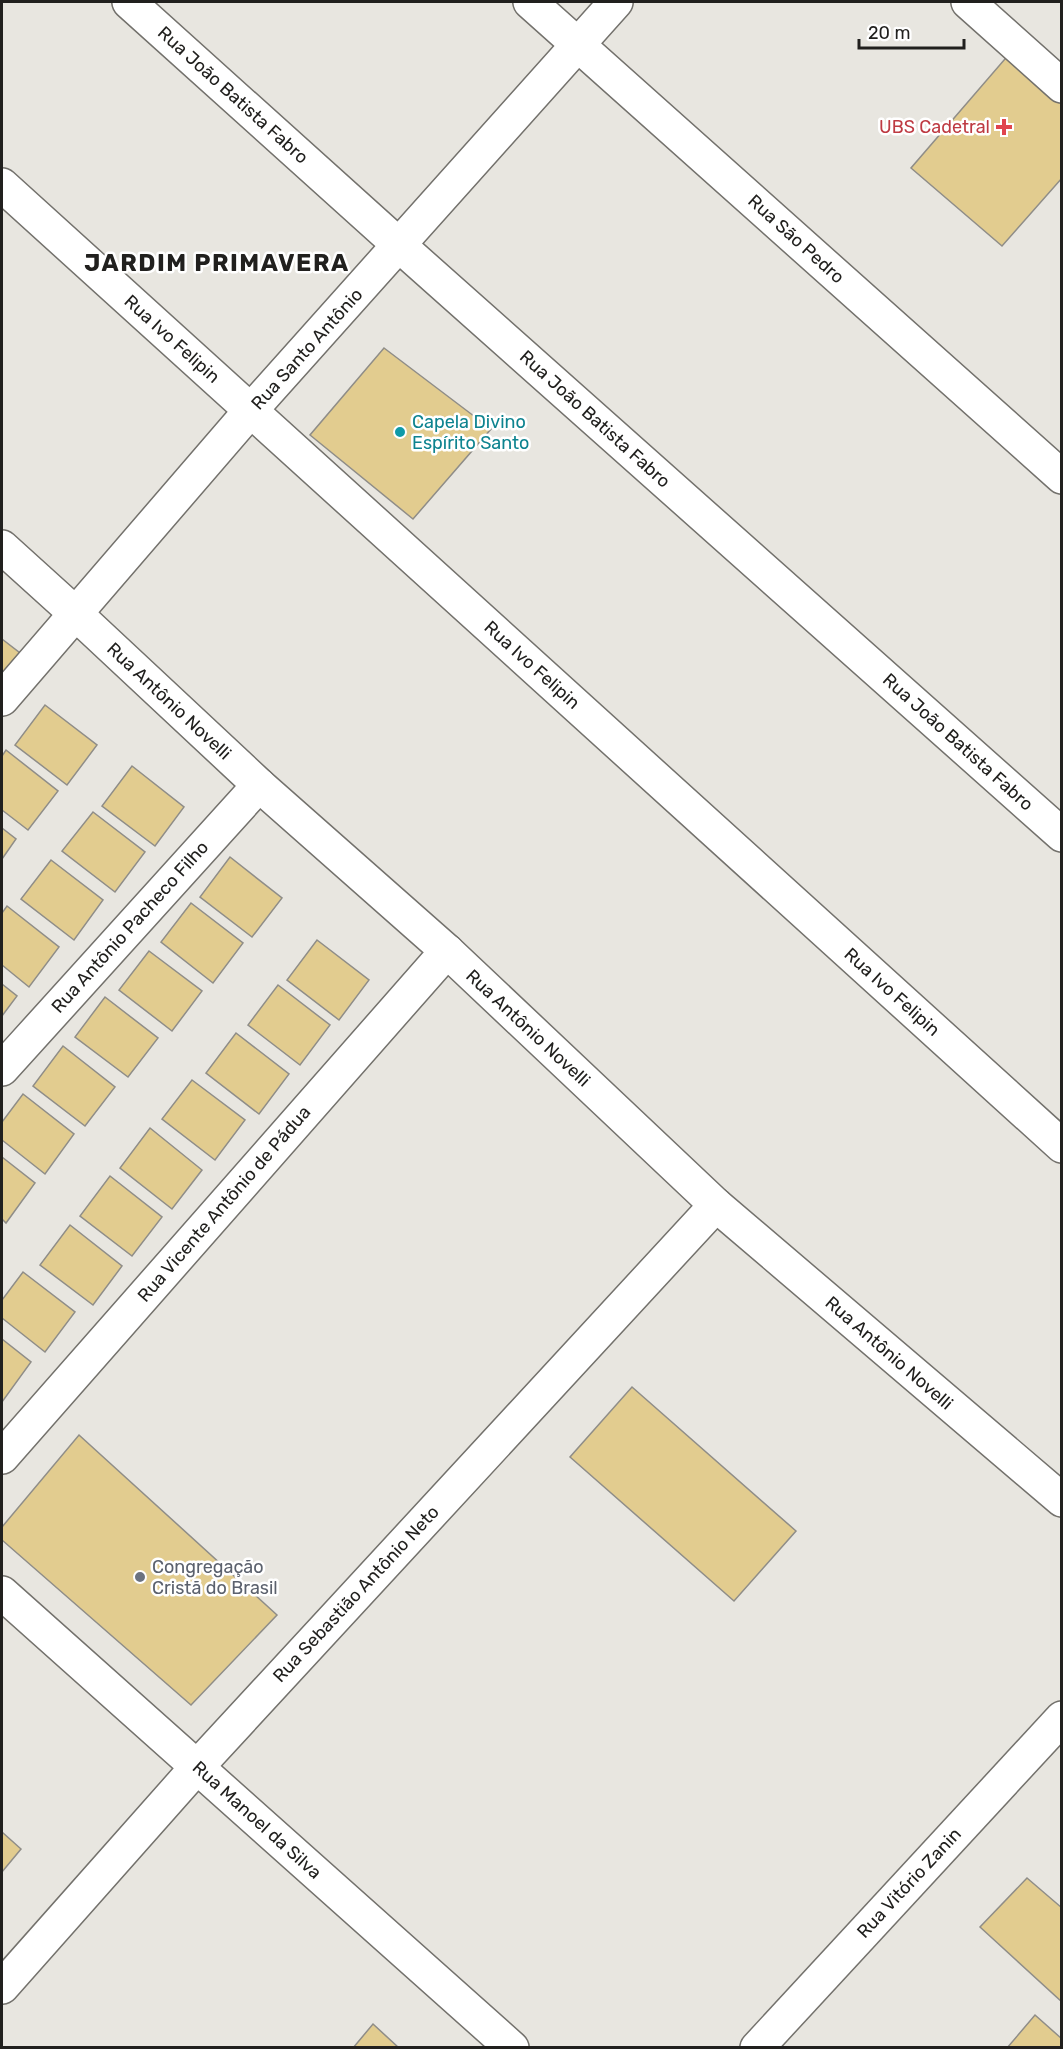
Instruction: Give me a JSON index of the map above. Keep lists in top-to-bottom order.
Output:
{
  "streets": {
    "street": [
      "Rua João Batista Fabro",
      "Rua São Pedro",
      "Rua Ivo Felipin",
      "Rua Santo Antônio",
      "Rua Antônio Novelli",
      "Rua Antônio Pacheco Filho",
      "Rua Vicente Antônio de Pádua",
      "Rua Sebastião Antônio Neto",
      "Rua Manoel da Silva",
      "Rua Vitório Zanin"
    ]
  },
  "crossings": [
    ["Rua João Batista Fabro", "Rua Santo Antônio"],
    ["Rua São Pedro", "Rua Santo Antônio"],
    ["Rua Ivo Felipin", "Rua Santo Antônio"],
    ["Rua Santo Antônio", "Rua Antônio Novelli"],
    ["Rua Antônio Novelli", "Rua Antônio Pacheco Filho"],
    ["Rua Antônio Novelli", "Rua Vicente Antônio de Pádua"],
    ["Rua Antônio Novelli", "Rua Sebastião Antônio Neto"],
    ["Rua Sebastião Antônio Neto", "Rua Manoel da Silva"]
  ],
  "districts": ["JARDIM PRIMAVERA"],
  "places": {
    "health": ["UBS Cadetral"],
    "other": ["Capela Divino Espírito Santo", "Congregação Cristã do Brasil"]
  },
  "scale_bar": "20 m"
}
